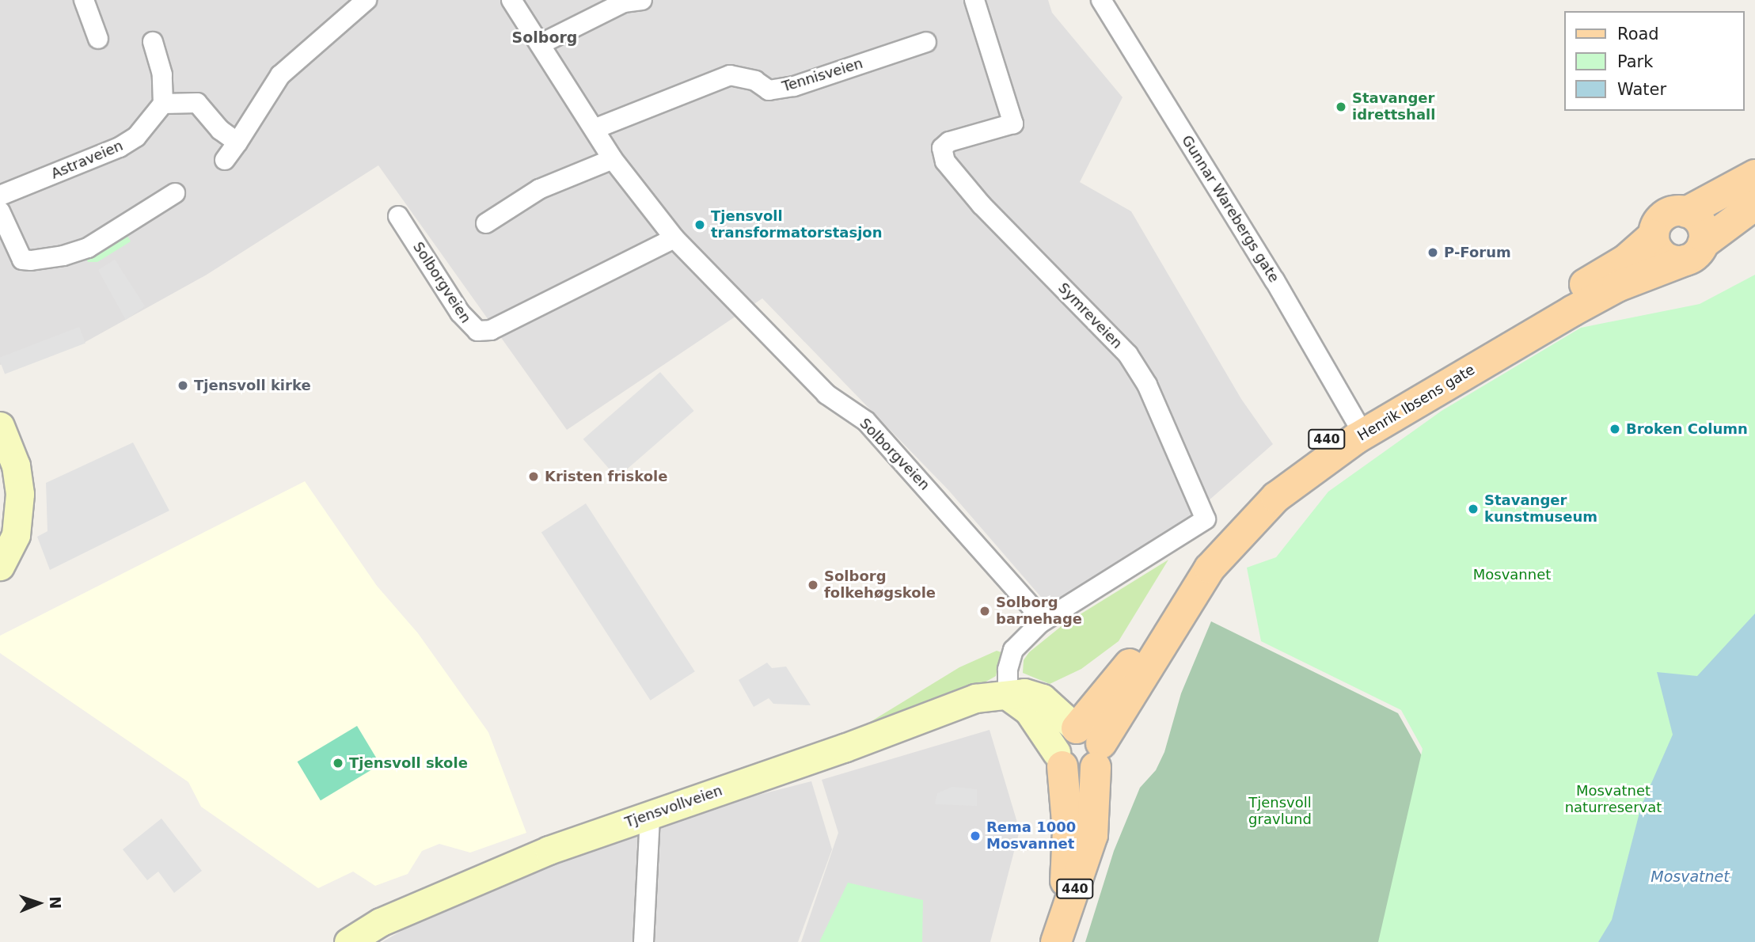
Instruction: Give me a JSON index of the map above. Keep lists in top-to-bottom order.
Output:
{
  "streets": {
    "main road": ["Henrik Ibsens gate", "440"],
    "street": [
      "Tennisveien",
      "Astraveien",
      "Gunnar Warebergs gate",
      "Solborgveien",
      "Symreveien",
      "Tjensvollveien"
    ]
  },
  "crossings": [
    ["Tennisveien", "Solborgveien"],
    ["Gunnar Warebergs gate", "Henrik Ibsens gate"],
    ["Solborgveien", "Symreveien"],
    ["Henrik Ibsens gate", "440"],
    ["Henrik Ibsens gate", "Tjensvollveien"],
    ["440", "Tjensvollveien"]
  ],
  "districts": ["Solborg"],
  "water": ["Mosvatnet"],
  "parks": ["Mosvannet", "Mosvatnet naturreservat", "Tjensvoll gravlund"],
  "places": [
    "Stavanger idrettshall",
    "Tjensvoll transformatorstasjon",
    "P-Forum",
    "Tjensvoll kirke",
    "Broken Column",
    "Kristen friskole",
    "Stavanger kunstmuseum",
    "Solborg folkehøgskole",
    "Solborg barnehage",
    "Tjensvoll skole",
    "Rema 1000 Mosvannet"
  ],
  "legend": ["Road", "Park", "Water"],
  "north": "right"
}
